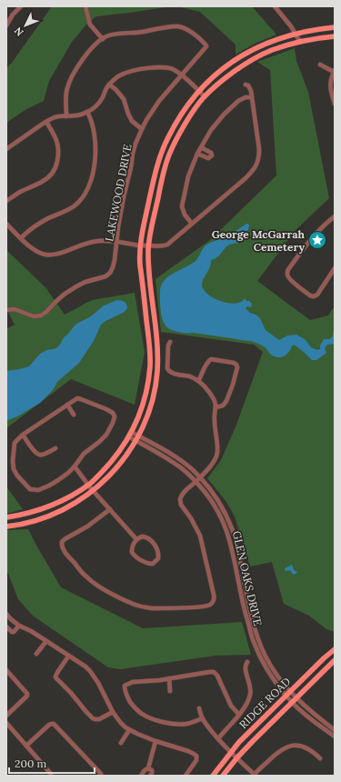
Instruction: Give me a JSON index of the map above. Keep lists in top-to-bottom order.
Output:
{
  "streets": {
    "main road": ["RIDGE ROAD"],
    "street": ["LAKEWOOD DRIVE", "GLEN OAKS DRIVE"]
  },
  "crossings": [
    ["GLEN OAKS DRIVE", "RIDGE ROAD"]
  ],
  "places": {
    "place": ["George McGarrah Cemetery"]
  },
  "scale_bar": "200 m",
  "north": "bottom left"
}
